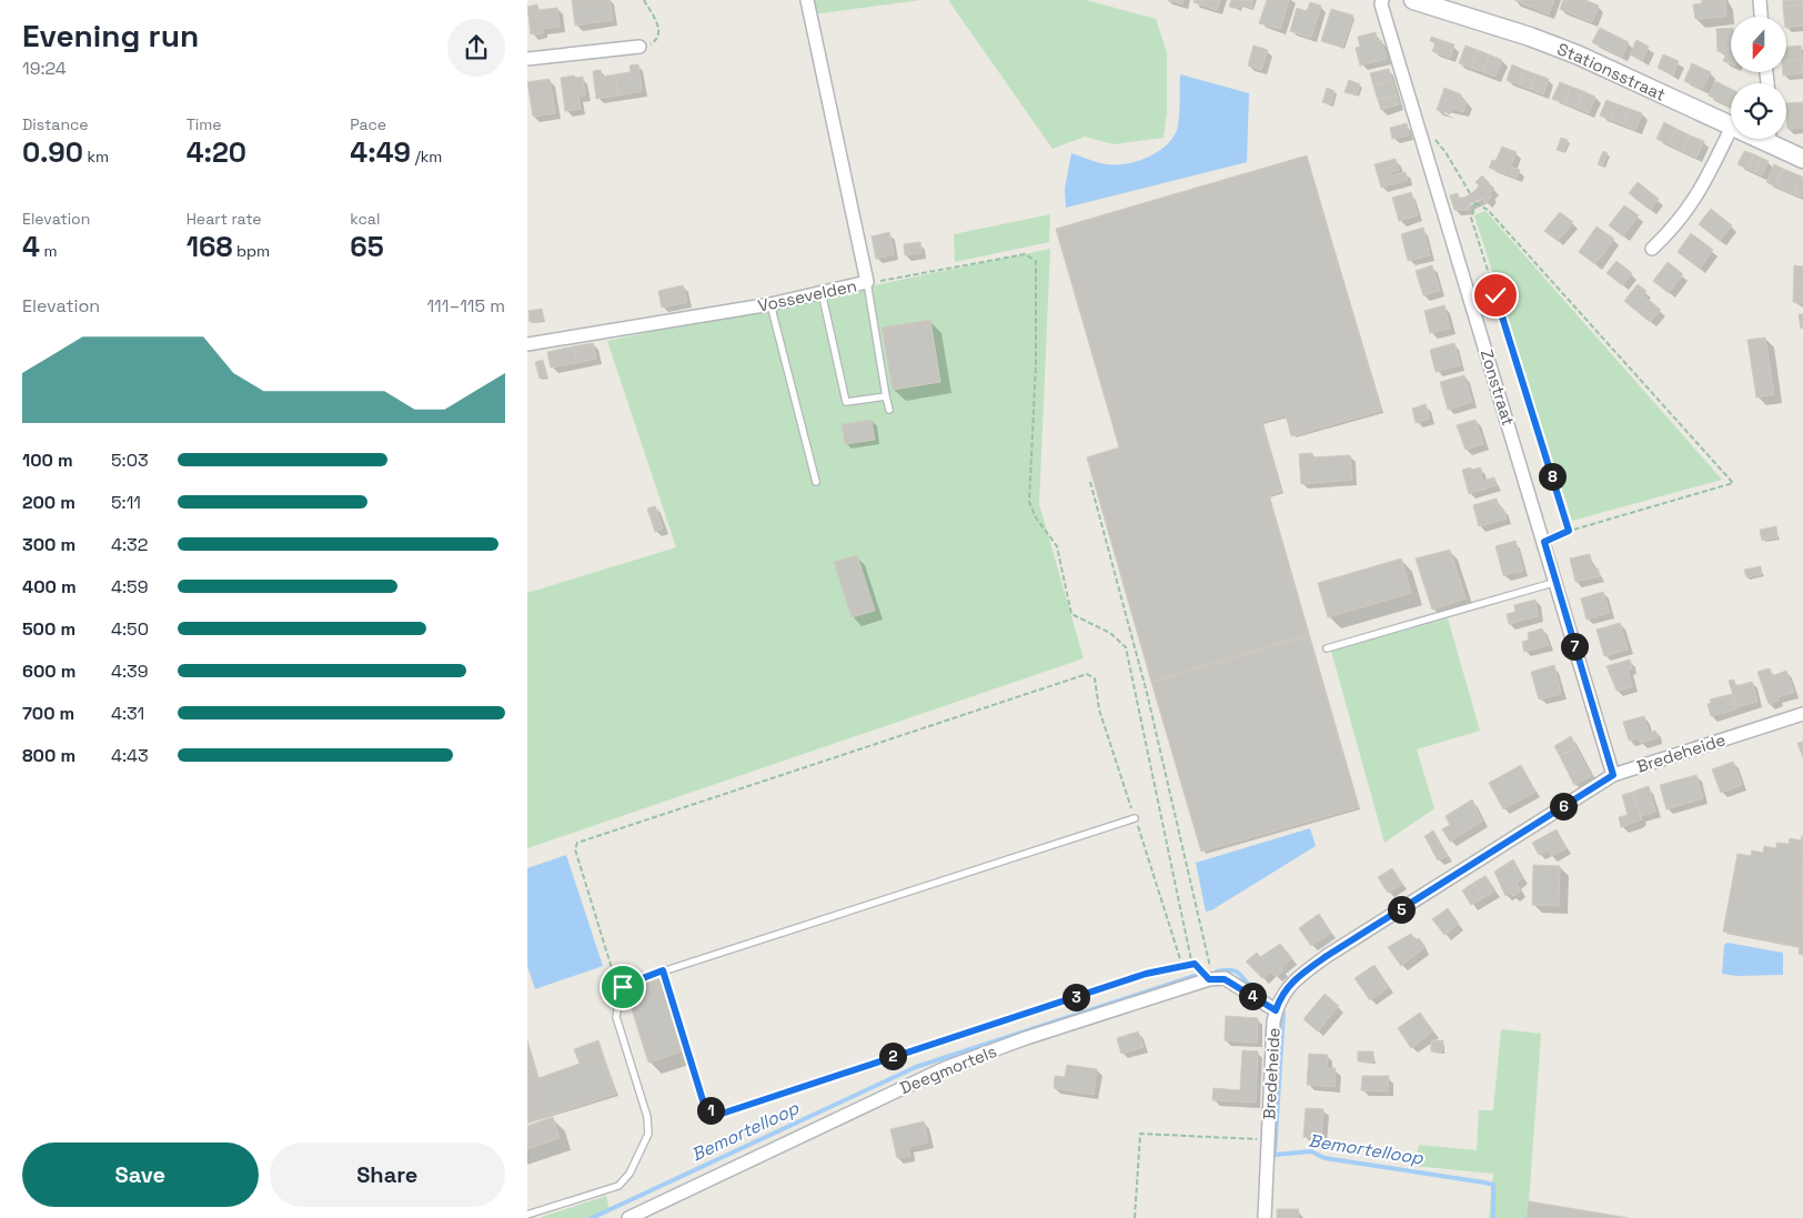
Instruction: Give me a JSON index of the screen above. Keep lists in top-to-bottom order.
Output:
{
  "streets": {
    "street": [
      "Stationsstraat",
      "Vossevelden",
      "Zonstraat",
      "Bredeheide",
      "Deegmortels"
    ]
  },
  "crossings": [
    ["Zonstraat", "Bredeheide"]
  ],
  "water": ["Bemortelloop"],
  "north": "bottom",
  "page": {
    "heading": ["Evening run", "19:24"],
    "stats": [
      ["Distance", "0.90 km"],
      ["Time", "4:20"],
      ["Pace", "4:49 /km"],
      ["Elevation", "4 m"],
      ["Heart rate", "168 bpm"],
      ["kcal", "65"]
    ],
    "chart": ["Elevation", "111–115 m"],
    "list": [
      {
        "name": "100 m",
        "note": "5:03"
      },
      {
        "name": "200 m",
        "note": "5:11"
      },
      {
        "name": "300 m",
        "note": "4:32"
      },
      {
        "name": "400 m",
        "note": "4:59"
      },
      {
        "name": "500 m",
        "note": "4:50"
      },
      {
        "name": "600 m",
        "note": "4:39"
      },
      {
        "name": "700 m",
        "note": "4:31"
      },
      {
        "name": "800 m",
        "note": "4:43"
      }
    ],
    "pins": [
      "8",
      "7",
      "6",
      "5",
      "4",
      "3",
      "2",
      "1"
    ],
    "buttons": ["Save", "Share"]
  }
}
